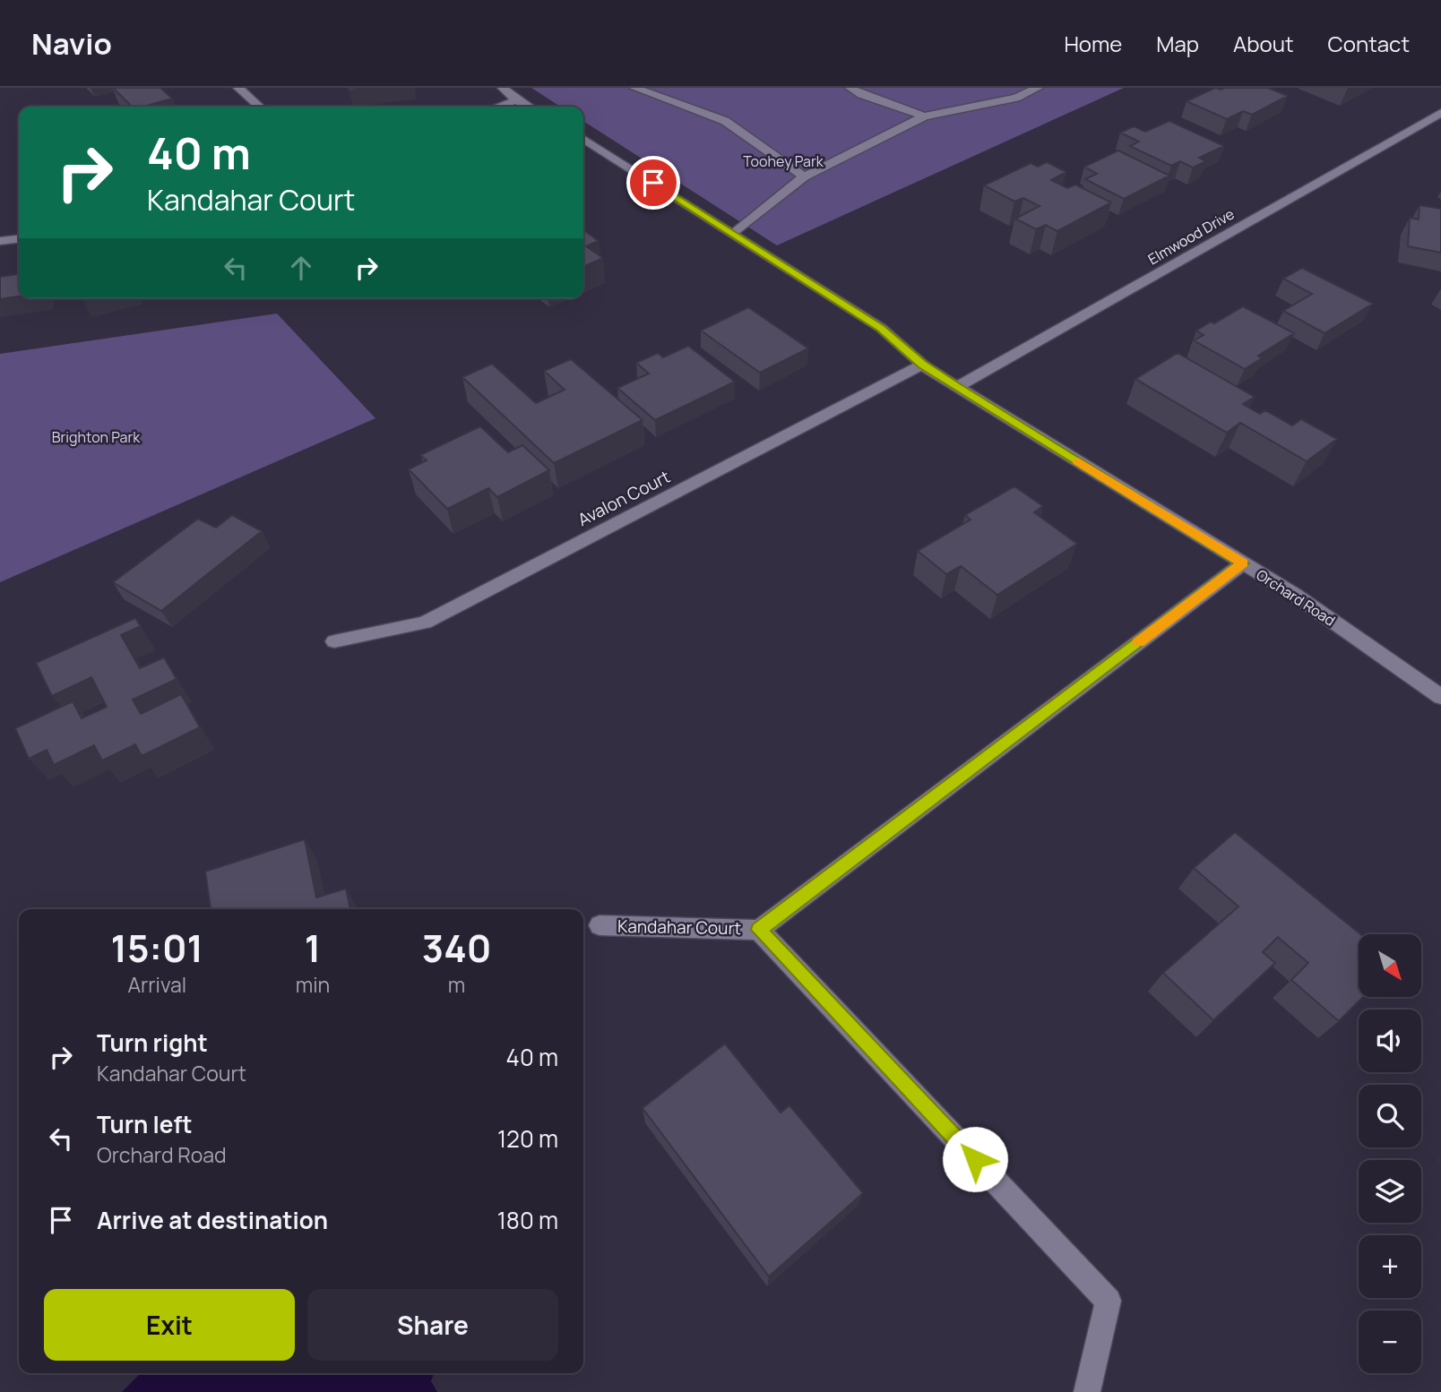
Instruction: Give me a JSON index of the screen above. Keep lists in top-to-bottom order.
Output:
{
  "streets": {
    "street": [
      "Elmwood Drive",
      "Avalon Court",
      "Orchard Road",
      "Kandahar Court"
    ]
  },
  "crossings": [
    ["Elmwood Drive", "Orchard Road"],
    ["Avalon Court", "Orchard Road"],
    ["Orchard Road", "Kandahar Court"]
  ],
  "parks": ["Toohey Park", "Brighton Park"],
  "north": "bottom right",
  "page": {
    "header": "Navio",
    "nav": [
      "Home",
      "Map",
      "About",
      "Contact"
    ],
    "turn": ["40 m", "Kandahar Court"],
    "eta": [
      "15:01",
      "Arrival",
      "1",
      "min",
      "340",
      "m"
    ],
    "map_buttons": ["+", "−"],
    "list": [
      {
        "name": "Turn right",
        "note": "Kandahar Court",
        "value": "40 m"
      },
      {
        "name": "Turn left",
        "note": "Orchard Road",
        "value": "120 m"
      },
      {
        "name": "Arrive at destination",
        "value": "180 m"
      }
    ],
    "buttons": ["Exit", "Share"]
  }
}
